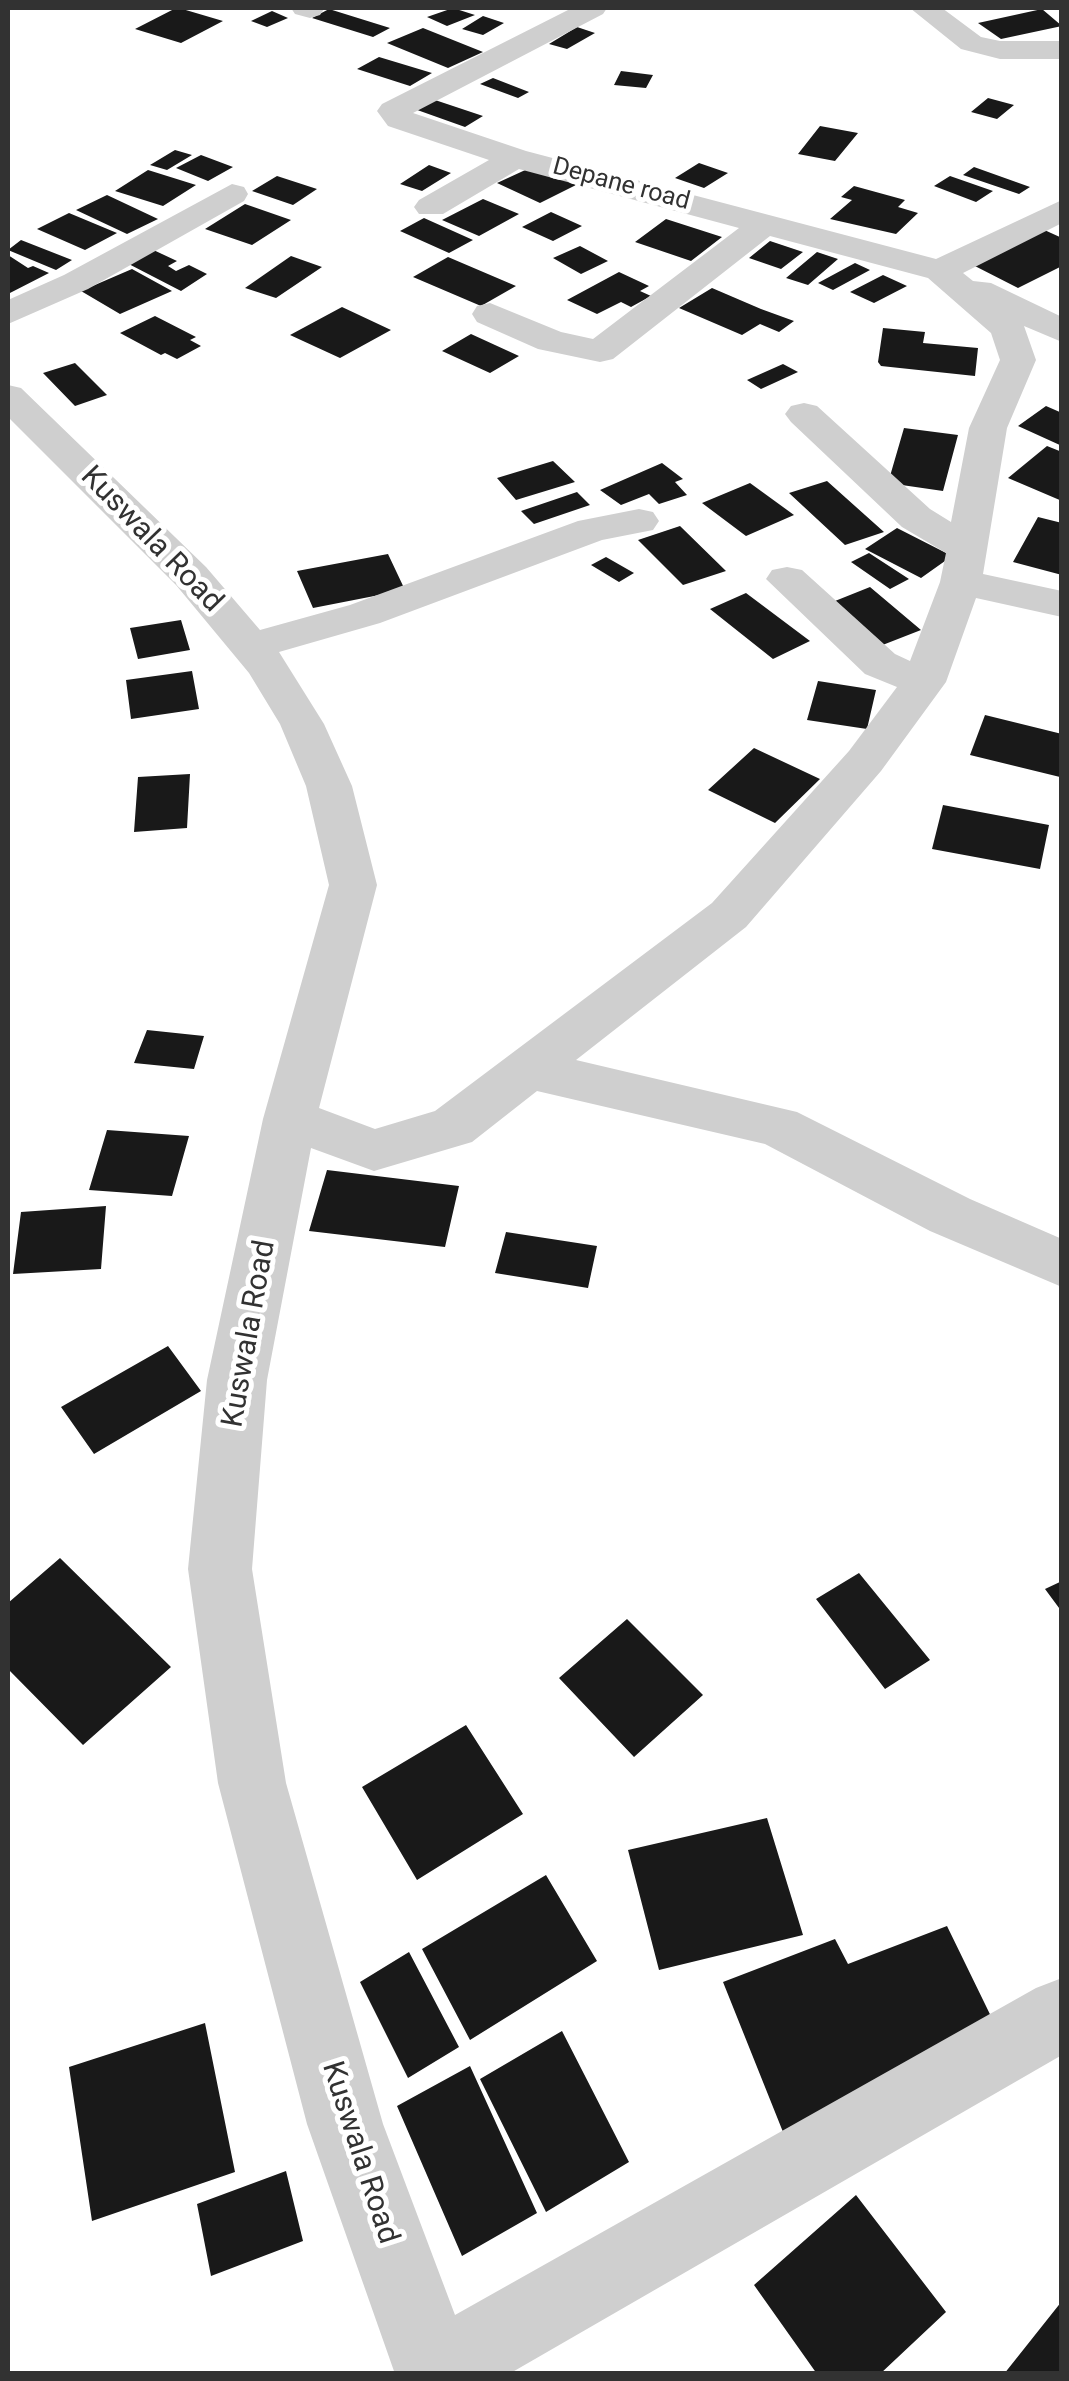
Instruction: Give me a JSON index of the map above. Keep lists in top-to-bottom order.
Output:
{
  "streets": {
    "street": ["Depane road", "Kuswala Road"]
  }
}
